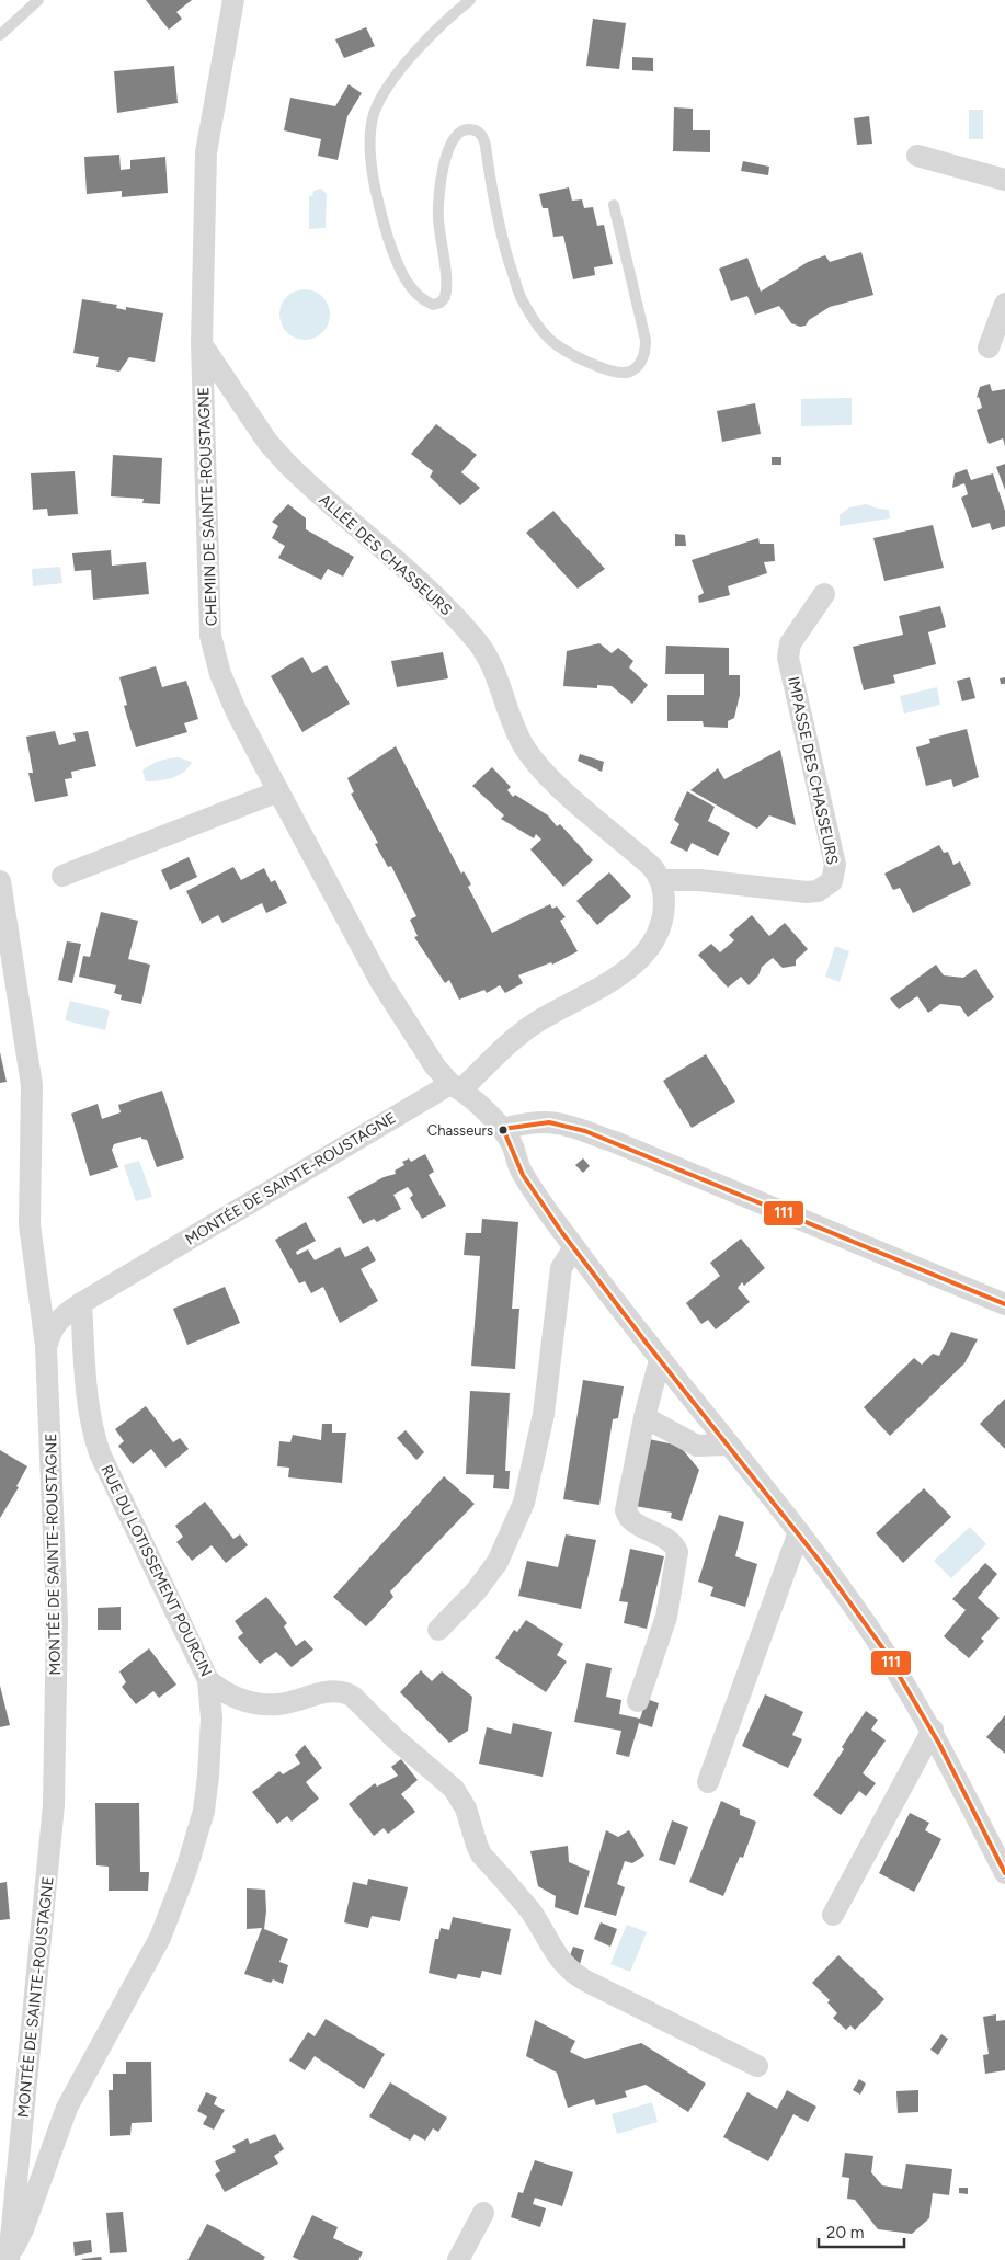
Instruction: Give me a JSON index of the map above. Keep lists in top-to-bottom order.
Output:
{
  "streets": {
    "street": [
      "CHEMIN DE SAINTE-ROUSTAGNE",
      "ALLÉE DES CHASSEURS",
      "IMPASSE DES CHASSEURS",
      "MONTÉE DE SAINTE-ROUSTAGNE",
      "RUE DU LOTISSEMENT POURCIN"
    ]
  },
  "crossings": [
    ["CHEMIN DE SAINTE-ROUSTAGNE", "ALLÉE DES CHASSEURS"],
    ["CHEMIN DE SAINTE-ROUSTAGNE", "MONTÉE DE SAINTE-ROUSTAGNE"],
    ["ALLÉE DES CHASSEURS", "IMPASSE DES CHASSEURS"],
    ["MONTÉE DE SAINTE-ROUSTAGNE", "RUE DU LOTISSEMENT POURCIN"]
  ],
  "places": ["Chasseurs"],
  "lines": ["transit line 111"],
  "scale_bar": "20 m"
}
